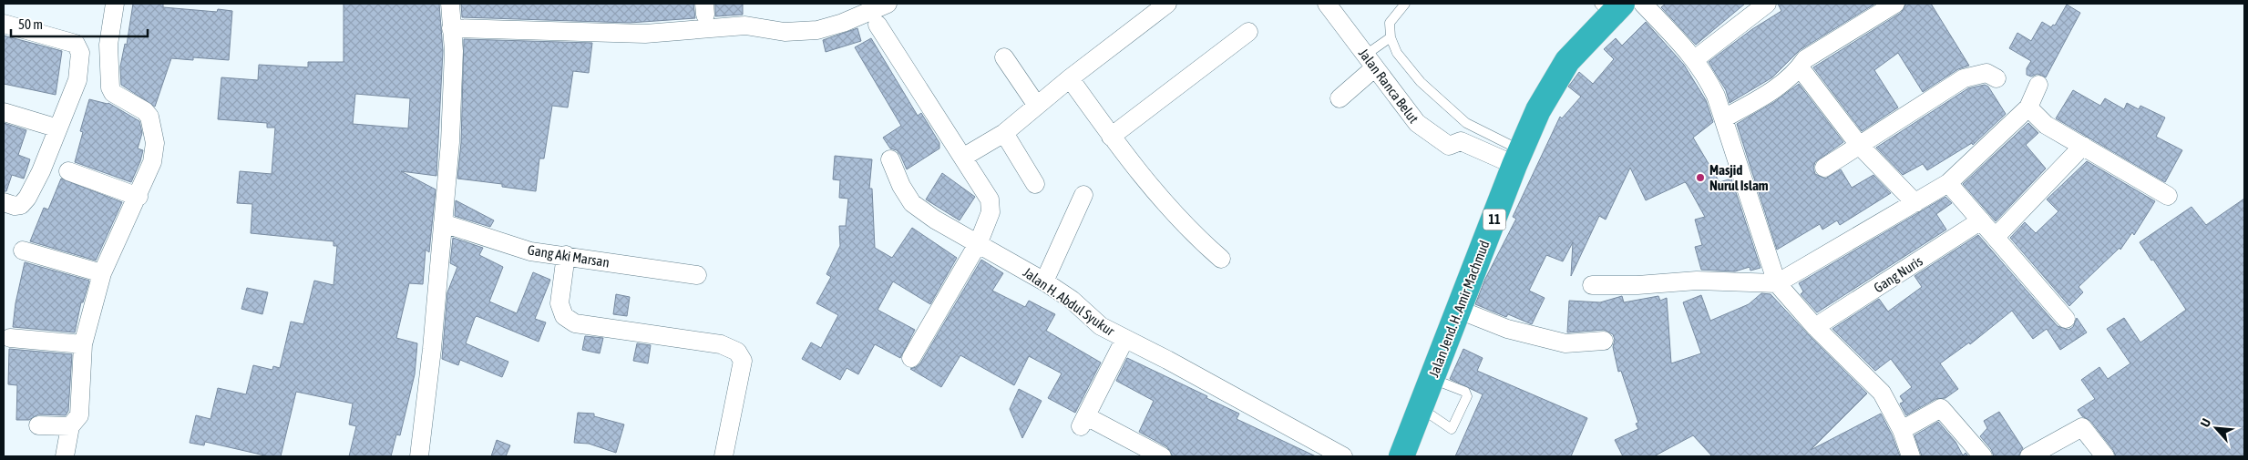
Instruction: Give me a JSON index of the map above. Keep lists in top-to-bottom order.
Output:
{
  "streets": {
    "highway": ["11", "Jalan Jend. H. Amir Machmud"],
    "street": [
      "Jalan Ranca Belut",
      "Gang Aki Marsan",
      "Gang Nuris",
      "Jalan H. Abdul Syukur"
    ]
  },
  "crossings": [
    ["Jalan Ranca Belut", "Jalan Jend. H. Amir Machmud"]
  ],
  "places": ["Masjid Nurul Islam"],
  "scale_bar": "50 m",
  "north": "top left"
}
